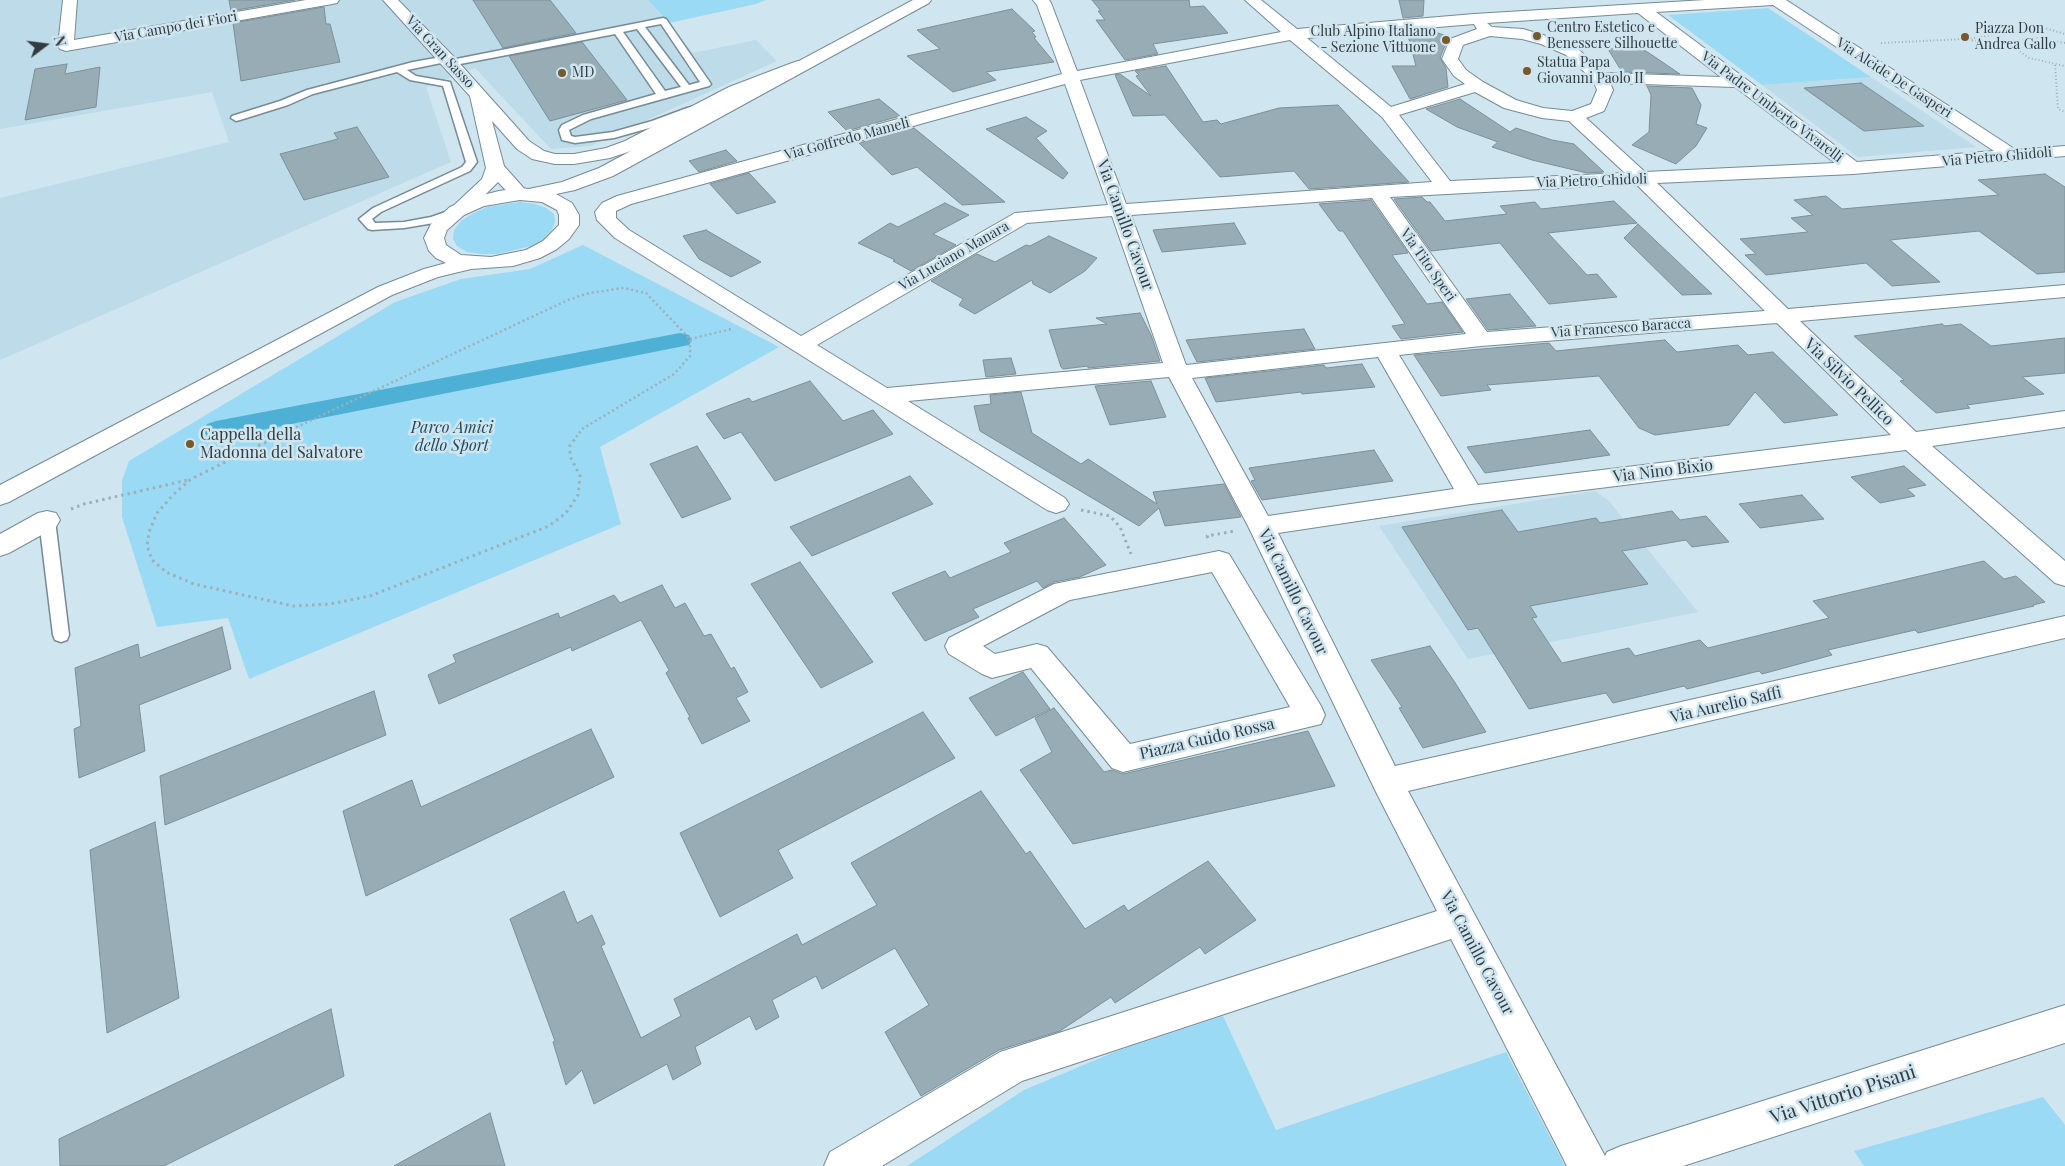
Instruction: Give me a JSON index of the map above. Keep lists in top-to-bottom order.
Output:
{
  "streets": {
    "street": [
      "Via Campo dei Fiori",
      "Via Gran Sasso",
      "Via Alcide De Gasperi",
      "Via Padre Umberto Vivarelli",
      "Via Goffredo Mameli",
      "Via Pietro Ghidoli",
      "Via Camillo Cavour",
      "Via Luciano Manara",
      "Via Tito Speri",
      "Via Francesco Baracca",
      "Via Silvio Pellico",
      "Via Nino Bixio",
      "Via Aurelio Saffi",
      "Piazza Guido Rossa",
      "Via Vittorio Pisani"
    ]
  },
  "crossings": [
    ["Via Alcide De Gasperi", "Via Padre Umberto Vivarelli"],
    ["Via Alcide De Gasperi", "Via Goffredo Mameli"],
    ["Via Alcide De Gasperi", "Via Pietro Ghidoli"],
    ["Via Padre Umberto Vivarelli", "Via Pietro Ghidoli"],
    ["Via Goffredo Mameli", "Via Camillo Cavour"],
    ["Via Pietro Ghidoli", "Via Camillo Cavour"],
    ["Via Pietro Ghidoli", "Via Luciano Manara"],
    ["Via Pietro Ghidoli", "Via Tito Speri"],
    ["Via Pietro Ghidoli", "Via Silvio Pellico"],
    ["Via Camillo Cavour", "Via Luciano Manara"],
    ["Via Camillo Cavour", "Via Francesco Baracca"],
    ["Via Camillo Cavour", "Via Nino Bixio"],
    ["Via Camillo Cavour", "Via Aurelio Saffi"],
    ["Via Tito Speri", "Via Francesco Baracca"],
    ["Via Francesco Baracca", "Via Silvio Pellico"],
    ["Via Silvio Pellico", "Via Nino Bixio"]
  ],
  "parks": ["Parco Amici dello Sport"],
  "places": [
    "Centro Estetico e Benessere Silhouette",
    "Piazza Don Andrea Gallo",
    "Club Alpino Italiano - Sezione Vittuone",
    "Statua Papa Giovanni Paolo II",
    "MD",
    "Cappella della Madonna del Salvatore"
  ],
  "north": "right"
}
